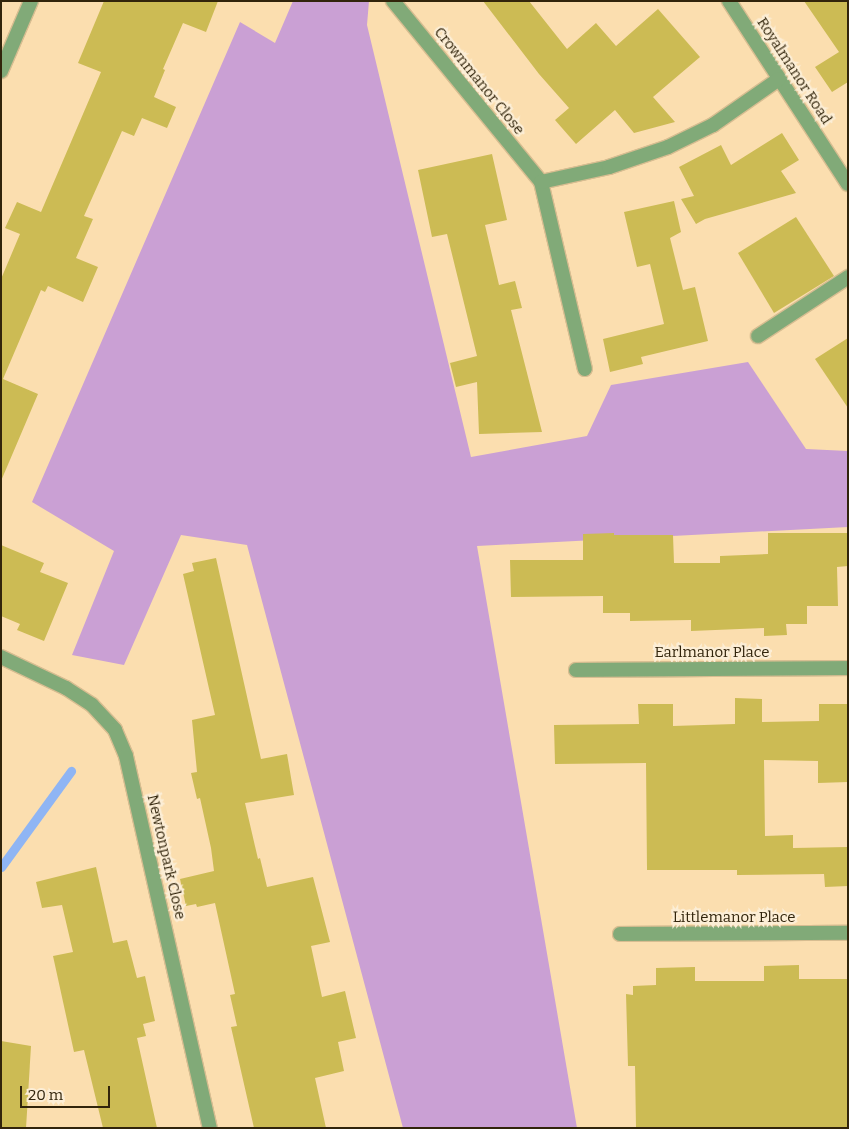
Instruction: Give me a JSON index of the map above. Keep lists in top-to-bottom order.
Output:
{
  "streets": {
    "street": [
      "Royalmanor Road",
      "Crownmanor Close",
      "Earlmanor Place",
      "Newtonpark Close",
      "Littlemanor Place"
    ]
  },
  "scale_bar": "20 m"
}
